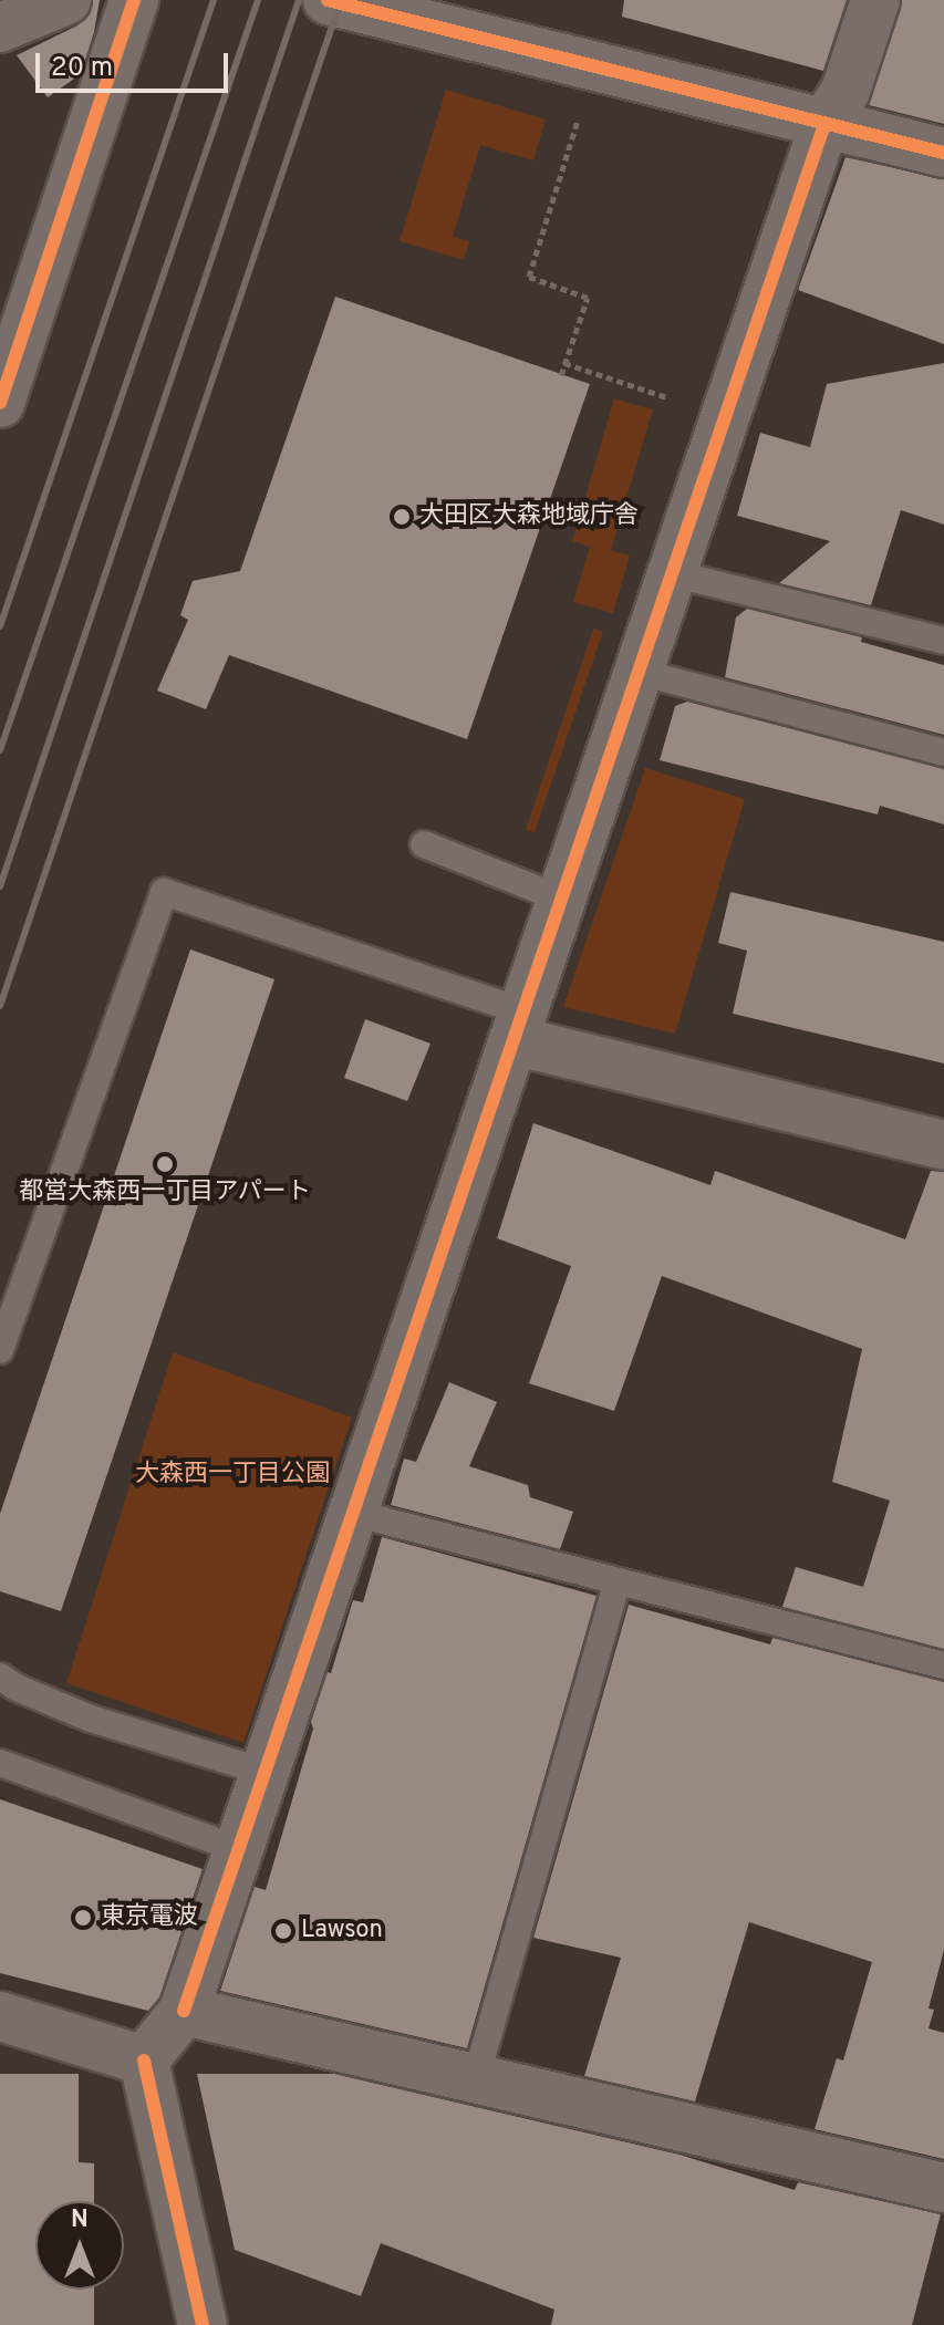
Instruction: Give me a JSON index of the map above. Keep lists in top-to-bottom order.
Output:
{
  "parks": ["大森西一丁目公園"],
  "places": [
    "大田区大森地域庁舎",
    "都営大森西一丁目アパート",
    "東京電波",
    "Lawson"
  ],
  "scale_bar": "20 m",
  "north": "top"
}
